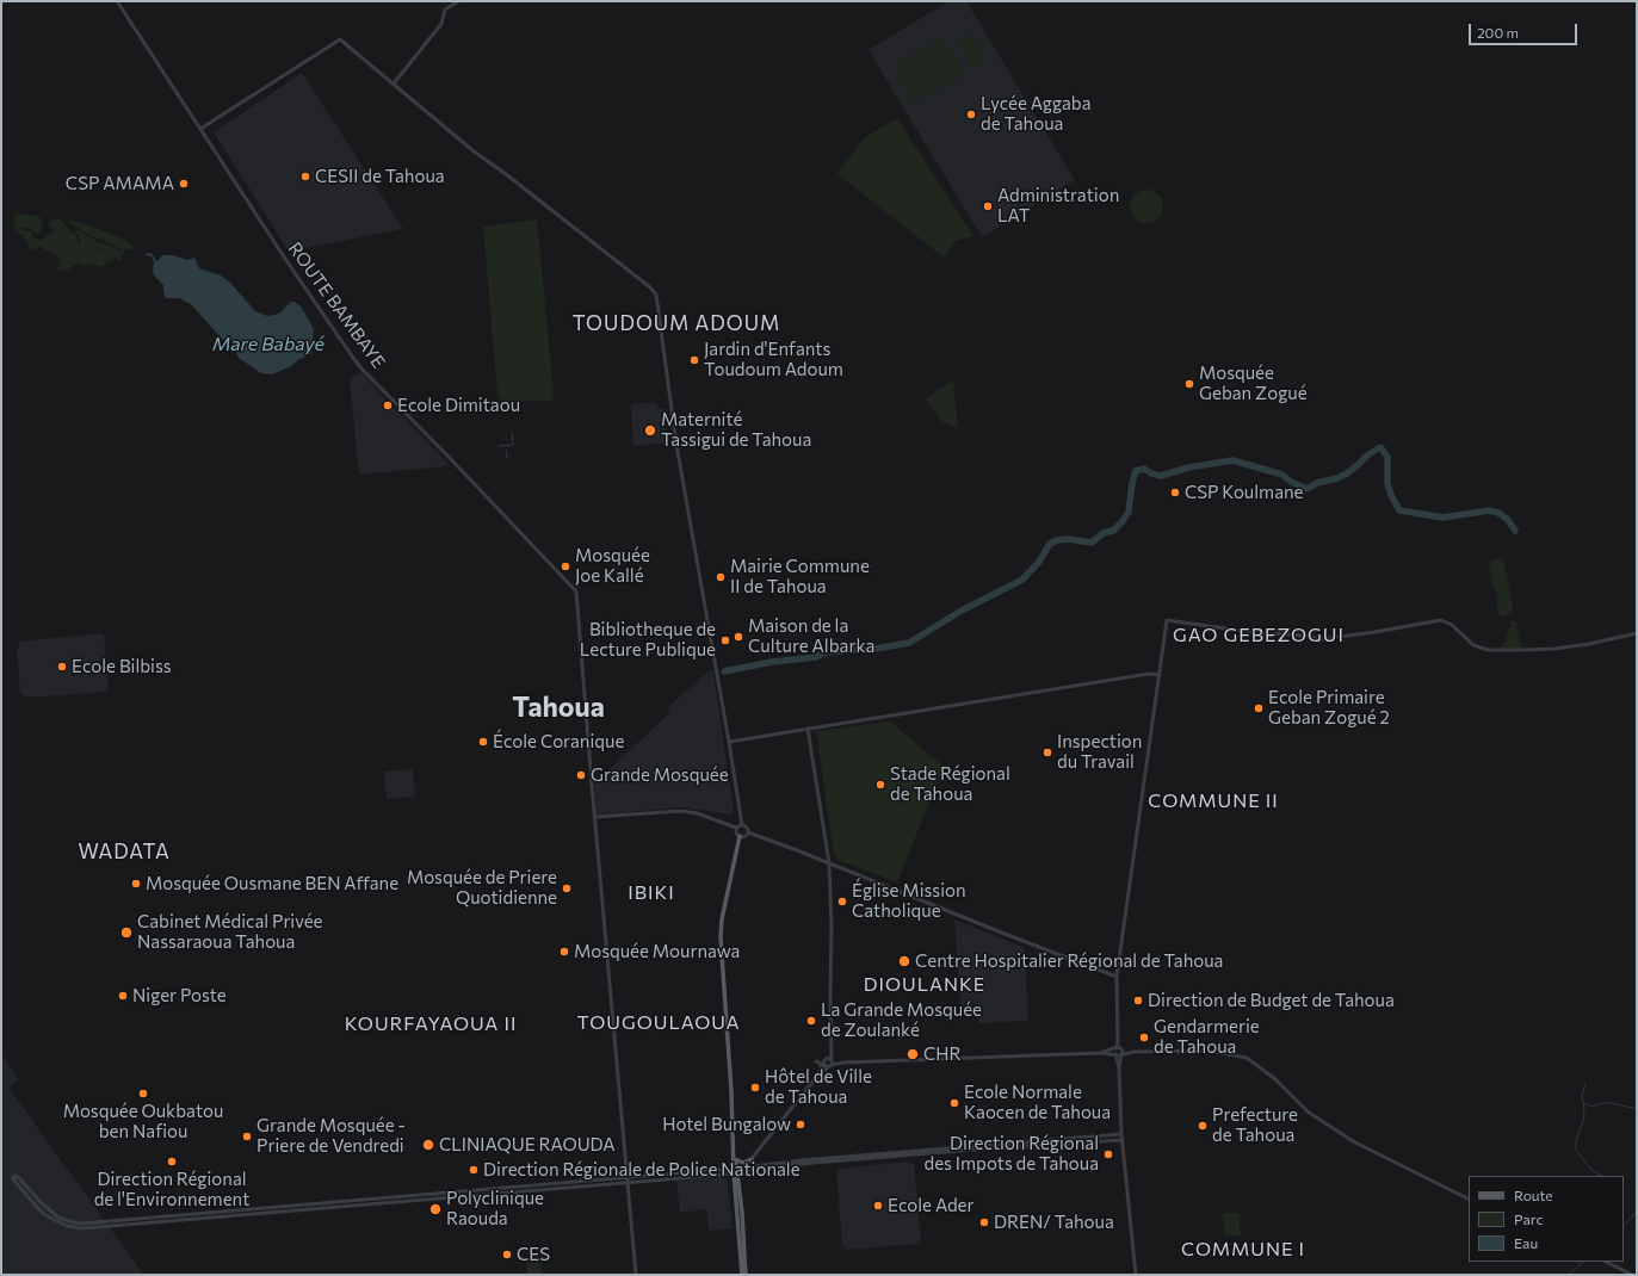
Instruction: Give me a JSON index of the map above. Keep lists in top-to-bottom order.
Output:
{
  "streets": {
    "street": ["ROUTE BAMBAYE"]
  },
  "districts": [
    "TOUDOUM ADOUM",
    "GAO GEBEZOGUI",
    "Tahoua",
    "COMMUNE II",
    "WADATA",
    "IBIKI",
    "DIOULANKE",
    "TOUGOULAOUA",
    "KOURFAYAOUA II",
    "COMMUNE I"
  ],
  "water": ["Mare Babayé"],
  "places": [
    "Lycée Aggaba de Tahoua",
    "CESII de Tahoua",
    "CSP AMAMA",
    "Administration LAT",
    "Jardin d'Enfants Toudoum Adoum",
    "Mosquée Geban Zogué",
    "Ecole Dimitaou",
    "Maternité Tassigui de Tahoua",
    "CSP Koulmane",
    "Mosquée Joe Kallé",
    "Mairie Commune II de Tahoua",
    "Maison de la Culture Albarka",
    "Bibliotheque de Lecture Publique",
    "Ecole Bilbiss",
    "Ecole Primaire Geban Zogué 2",
    "École Coranique",
    "Inspection du Travail",
    "Grande Mosquée",
    "Stade Régional de Tahoua",
    "Mosquée Ousmane BEN Affane",
    "Mosquée de Priere Quotidienne",
    "Église Mission Catholique",
    "Cabinet Médical Privée Nassaraoua Tahoua",
    "Mosquée Mournawa",
    "Centre Hospitalier Régional de Tahoua",
    "Niger Poste",
    "Direction de Budget de Tahoua",
    "La Grande Mosquée de Zoulanké",
    "Gendarmerie de Tahoua",
    "CHR",
    "Hôtel de Ville de Tahoua",
    "Mosquée Oukbatou ben Nafiou",
    "Ecole Normale Kaocen de Tahoua",
    "Hotel Bungalow",
    "Prefecture de Tahoua",
    "Grande Mosquée - Priere de Vendredi",
    "CLINIAQUE RAOUDA",
    "Direction Régional des Impots de Tahoua",
    "Direction Régional de l'Environnement",
    "Direction Régionale de Police Nationale",
    "Ecole Ader",
    "Polyclinique Raouda",
    "DREN/ Tahoua",
    "CES"
  ],
  "legend": ["Route", "Parc", "Eau"],
  "scale_bar": "200 m"
}
